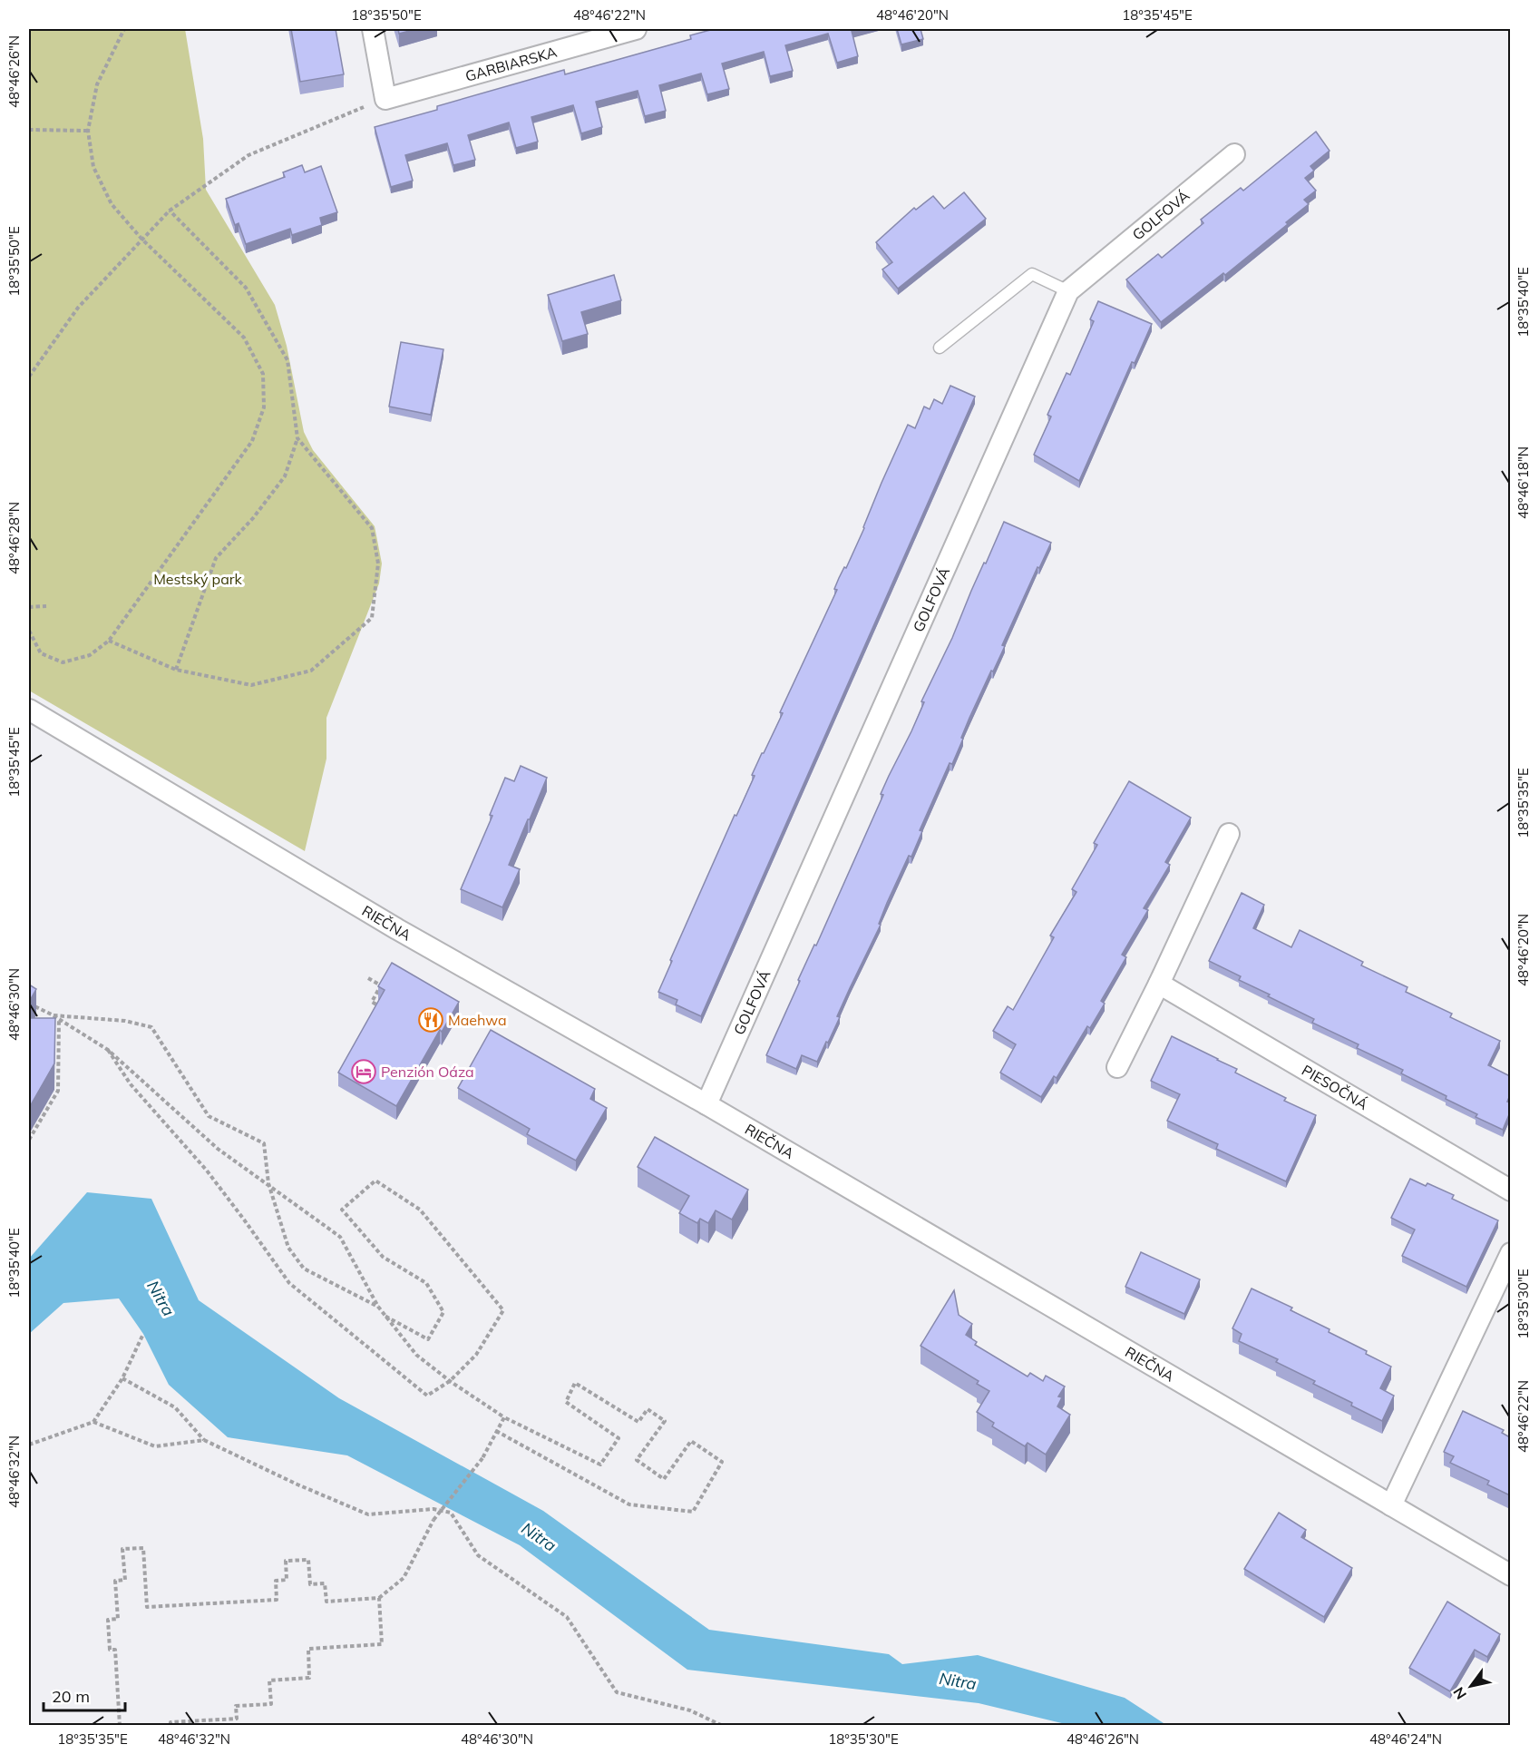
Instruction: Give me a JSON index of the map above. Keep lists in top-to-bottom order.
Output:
{
  "streets": {
    "street": [
      "GARBIARSKA",
      "GOLFOVÁ",
      "RIEČNA",
      "PIESOČNÁ"
    ]
  },
  "crossings": [
    ["GOLFOVÁ", "RIEČNA"]
  ],
  "water": ["Nitra"],
  "parks": ["Mestský park"],
  "places": {
    "restaurant": ["Maehwa"],
    "hotel": ["Penzión Oáza"]
  },
  "scale_bar": "20 m",
  "north": "bottom left",
  "coordinates": [
    "18°35'50\"E",
    "48°46'22\"N",
    "48°46'20\"N",
    "18°35'45\"E",
    "48°46'26\"N",
    "18°35'40\"E",
    "48°46'18\"N",
    "48°46'28\"N",
    "18°35'35\"E",
    "48°46'30\"N",
    "18°35'30\"E",
    "48°46'32\"N",
    "48°46'24\"N"
  ]
}
